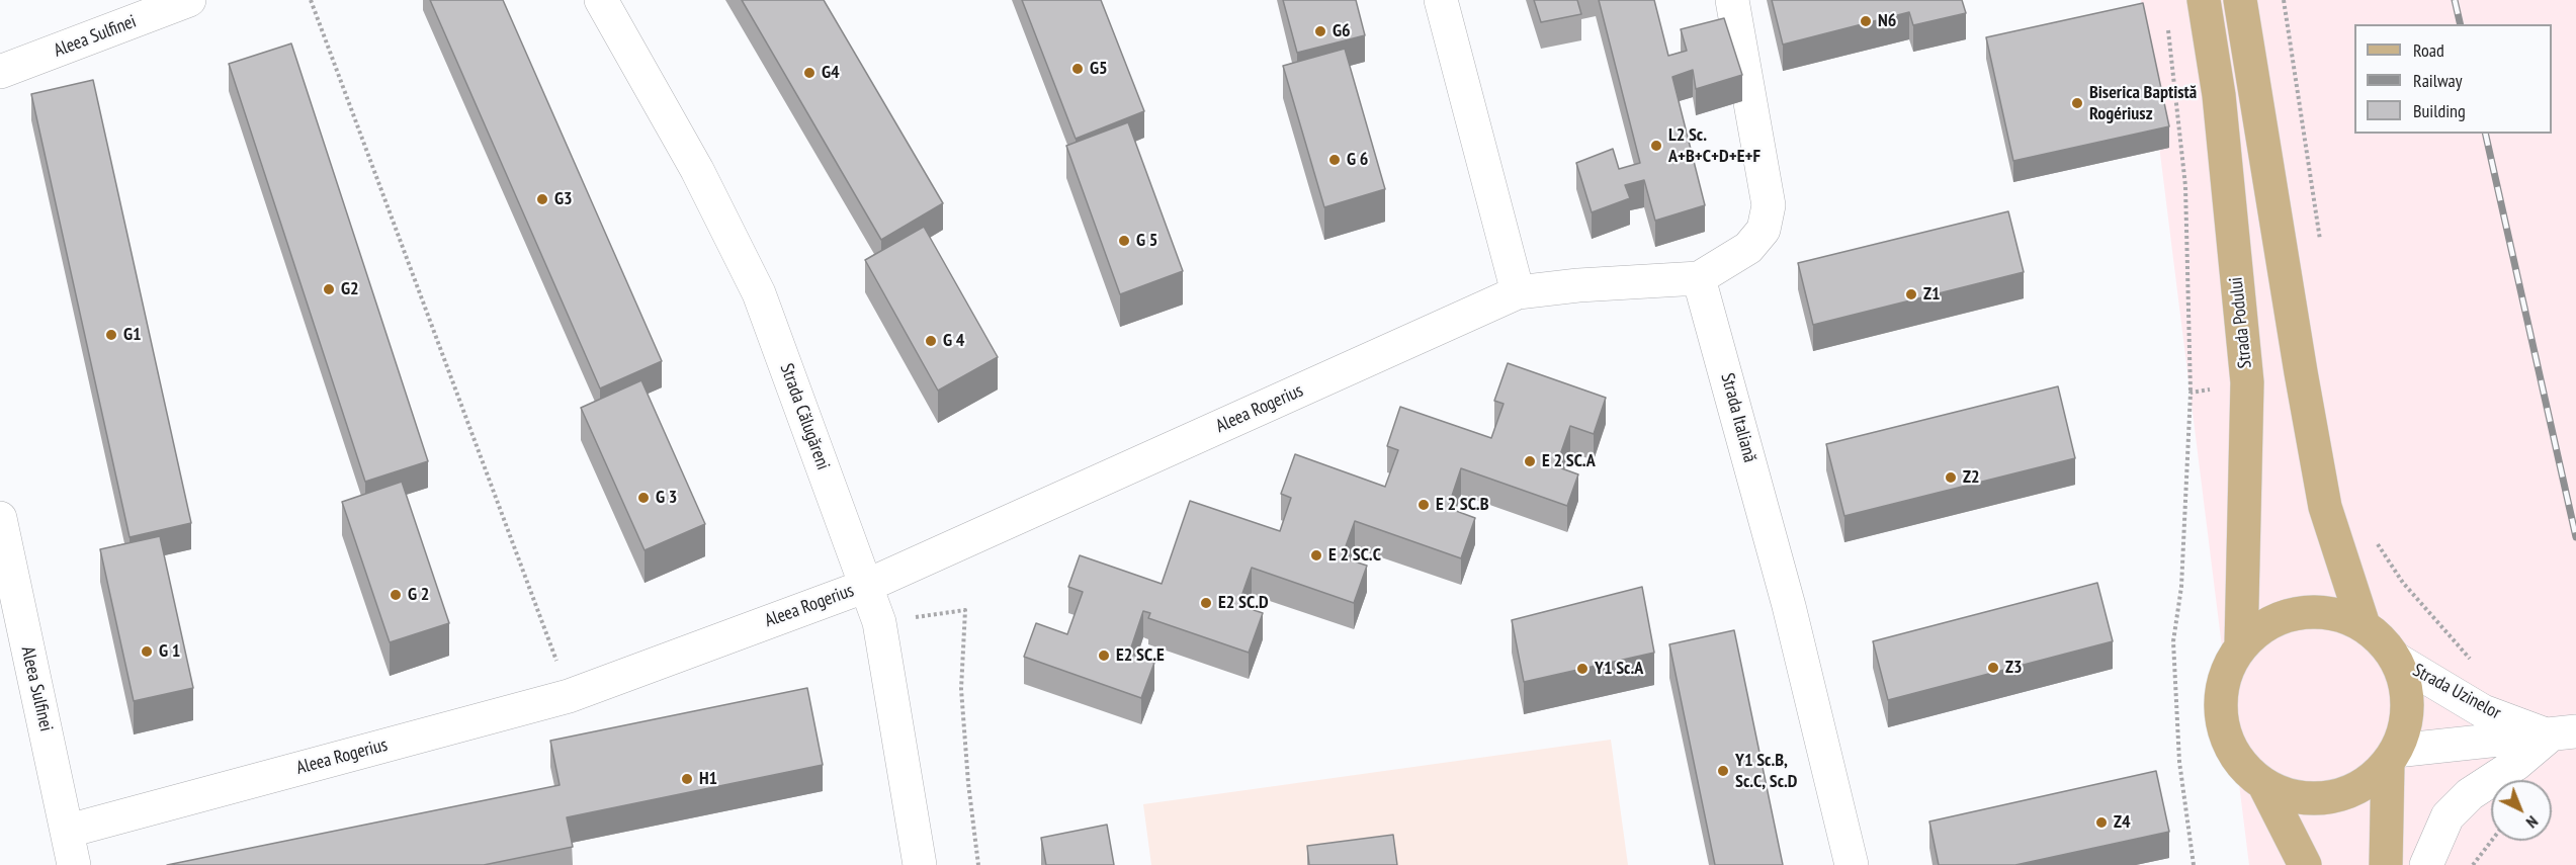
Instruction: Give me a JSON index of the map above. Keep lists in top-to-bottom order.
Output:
{
  "streets": {
    "main road": ["Strada Podului"],
    "street": [
      "Aleea Sulfinei",
      "Aleea Rogerius",
      "Strada Călugăreni",
      "Strada Italiană",
      "Strada Uzinelor"
    ]
  },
  "crossings": [
    ["Aleea Sulfinei", "Aleea Rogerius"],
    ["Strada Podului", "Strada Uzinelor"],
    ["Aleea Rogerius", "Strada Călugăreni"],
    ["Aleea Rogerius", "Strada Italiană"]
  ],
  "places": [
    "N6",
    "G6",
    "G5",
    "G4",
    "Biserica Baptistă Rogériusz",
    "L2 Sc. A+B+C+D+E+F",
    "G 6",
    "G3",
    "G 5",
    "G2",
    "Z1",
    "G1",
    "G 4",
    "E 2 SC.A",
    "Z2",
    "G 3",
    "E 2 SC.B",
    "E 2 SC.C",
    "G 2",
    "E2 SC.D",
    "G 1",
    "E2 SC.E",
    "Z3",
    "Y1 Sc.A",
    "Y1 Sc.B, Sc.C, Sc.D",
    "H1",
    "Z4"
  ],
  "legend": ["Road", "Railway", "Building"],
  "north": "bottom right"
}
